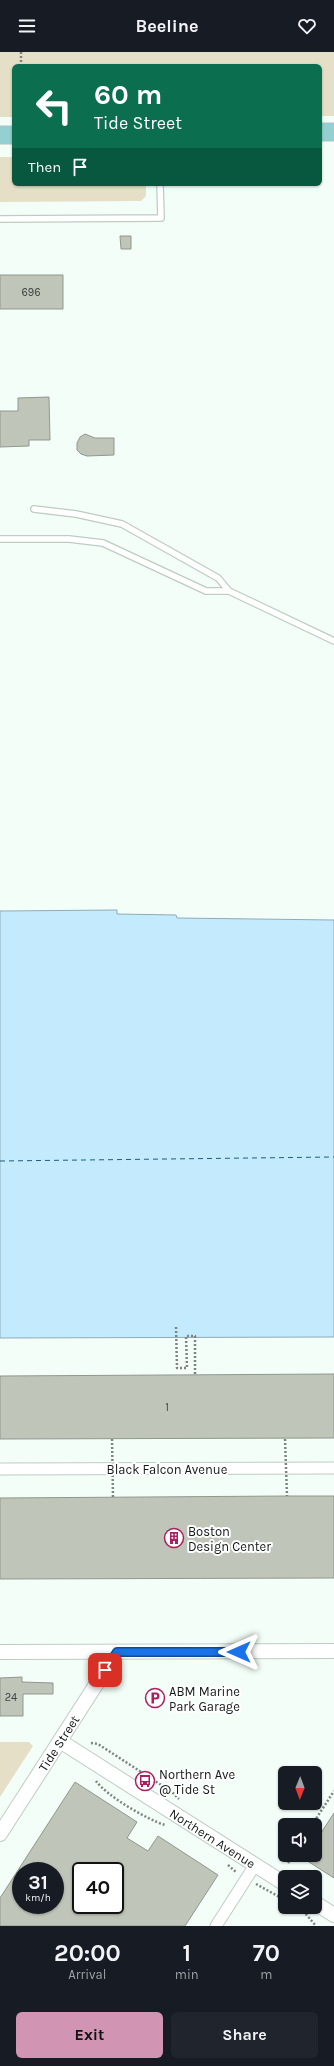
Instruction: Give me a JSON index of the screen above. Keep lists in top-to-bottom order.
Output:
{
  "streets": {
    "street": ["Black Falcon Avenue", "Tide Street", "Northern Avenue"]
  },
  "crossings": [
    ["Tide Street", "Northern Avenue"]
  ],
  "places": {
    "building": ["Boston Design Center"],
    "parking": ["ABM Marine Park Garage"],
    "bus stop": ["Northern Ave @ Tide St"]
  },
  "house_numbers": ["696", "1", "24"],
  "north": "bottom",
  "page": {
    "header": "Beeline",
    "turn": ["60 m", "Tide Street"],
    "then": "Then",
    "speed": "31 km/h",
    "limit": "40",
    "eta": [
      "20:00",
      "Arrival",
      "1",
      "min",
      "70",
      "m"
    ],
    "buttons": ["Exit", "Share"]
  }
}
